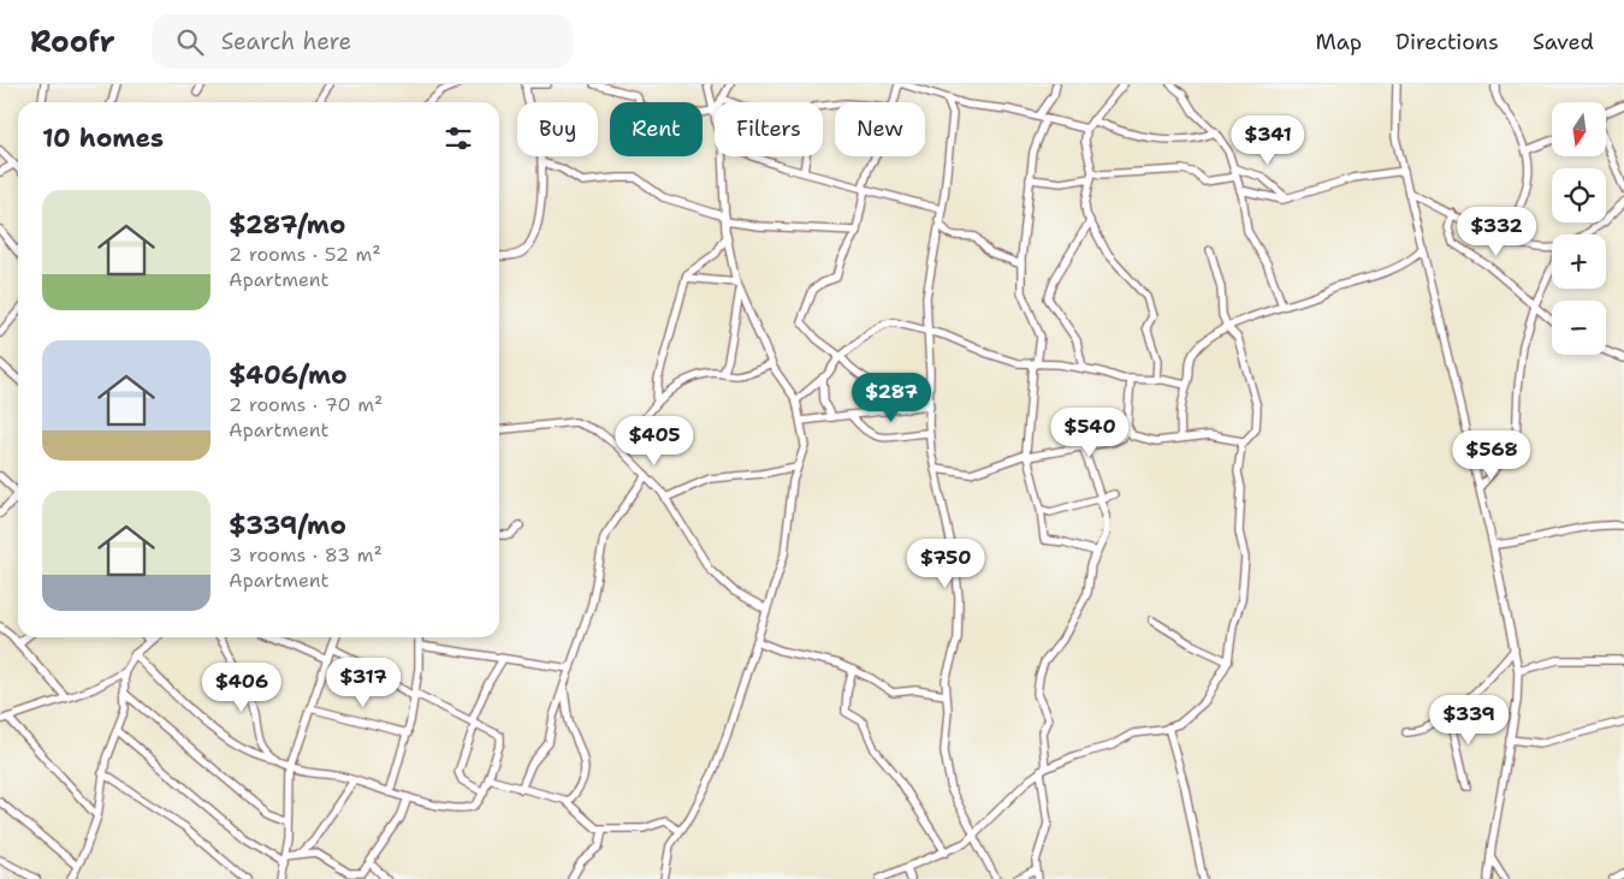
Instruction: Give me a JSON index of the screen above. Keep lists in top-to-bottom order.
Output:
{
  "north": "bottom",
  "page": {
    "header": "Roofr",
    "search": "Search here",
    "nav": ["Map", "Directions", "Saved"],
    "map_buttons": ["+", "−"],
    "chip": [
      "Buy",
      "Rent",
      "Filters",
      "New"
    ],
    "heading": "10 homes",
    "price": [
      "$341",
      "$332",
      "$287",
      "$540",
      "$405",
      "$568",
      "$750",
      "$317",
      "$406",
      "$339"
    ],
    "list": [
      {
        "name": "$287/mo",
        "note": "2 rooms · 52 m² · Apartment"
      },
      {
        "name": "$406/mo",
        "note": "2 rooms · 70 m² · Apartment"
      },
      {
        "name": "$339/mo",
        "note": "3 rooms · 83 m² · Apartment"
      }
    ]
  }
}
